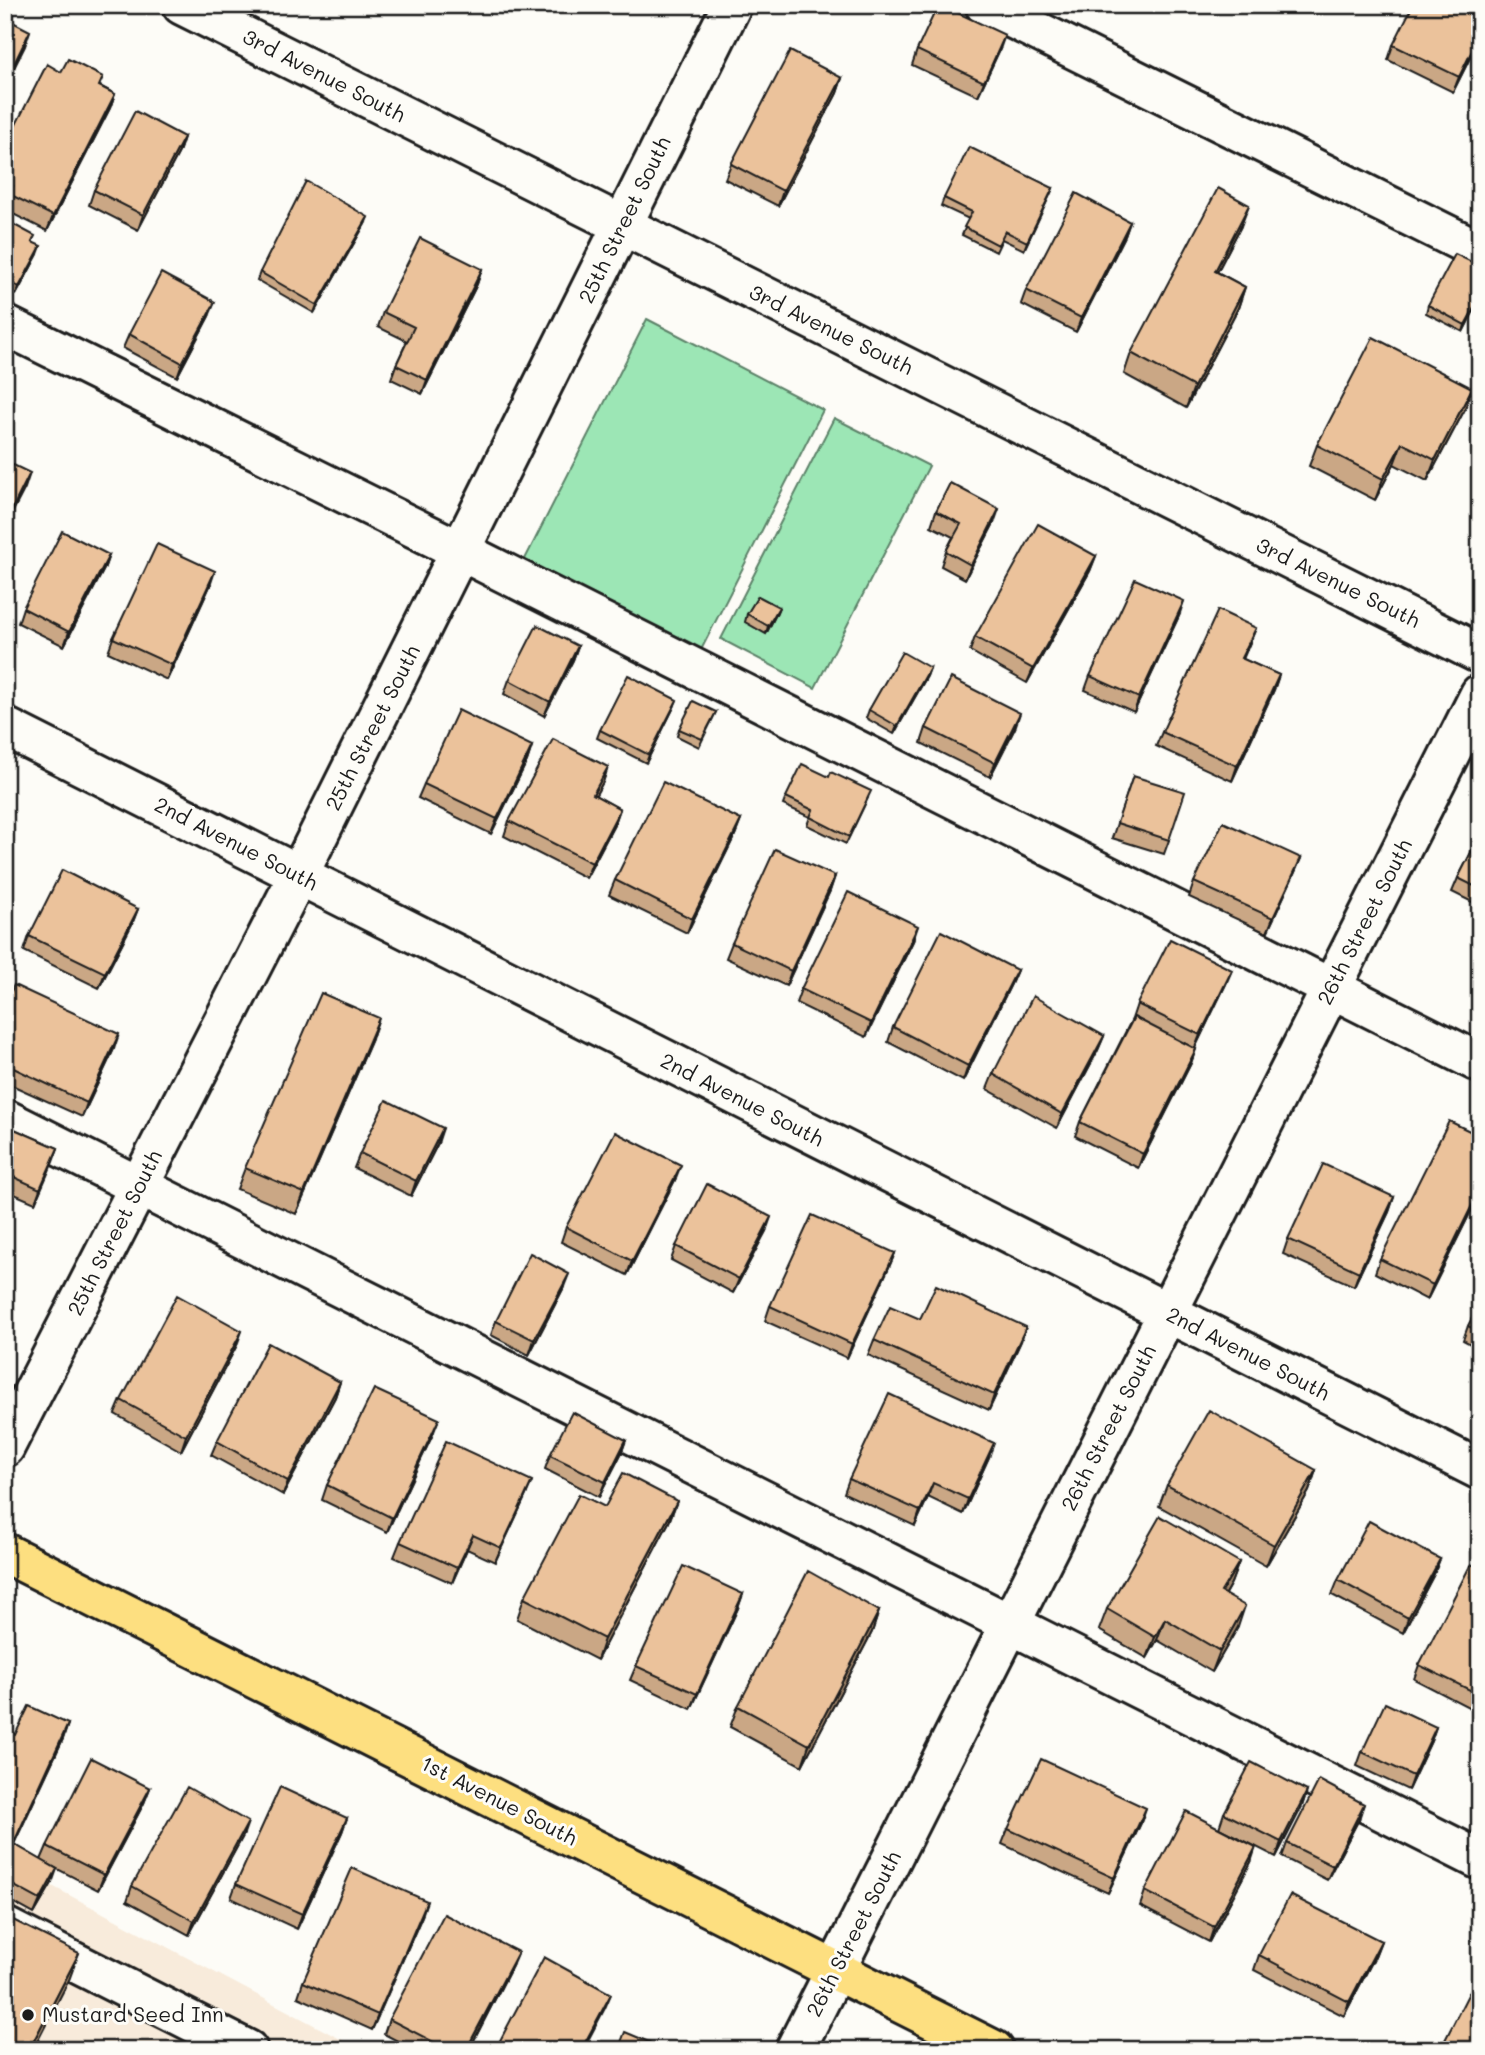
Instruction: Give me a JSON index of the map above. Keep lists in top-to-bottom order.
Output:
{
  "streets": {
    "main road": ["1st Avenue South"],
    "street": [
      "3rd Avenue South",
      "25th Street South",
      "2nd Avenue South",
      "26th Street South"
    ]
  },
  "crossings": [
    ["3rd Avenue South", "25th Street South"],
    ["25th Street South", "2nd Avenue South"],
    ["2nd Avenue South", "26th Street South"],
    ["26th Street South", "1st Avenue South"]
  ],
  "places": ["Mustard Seed Inn"]
}
